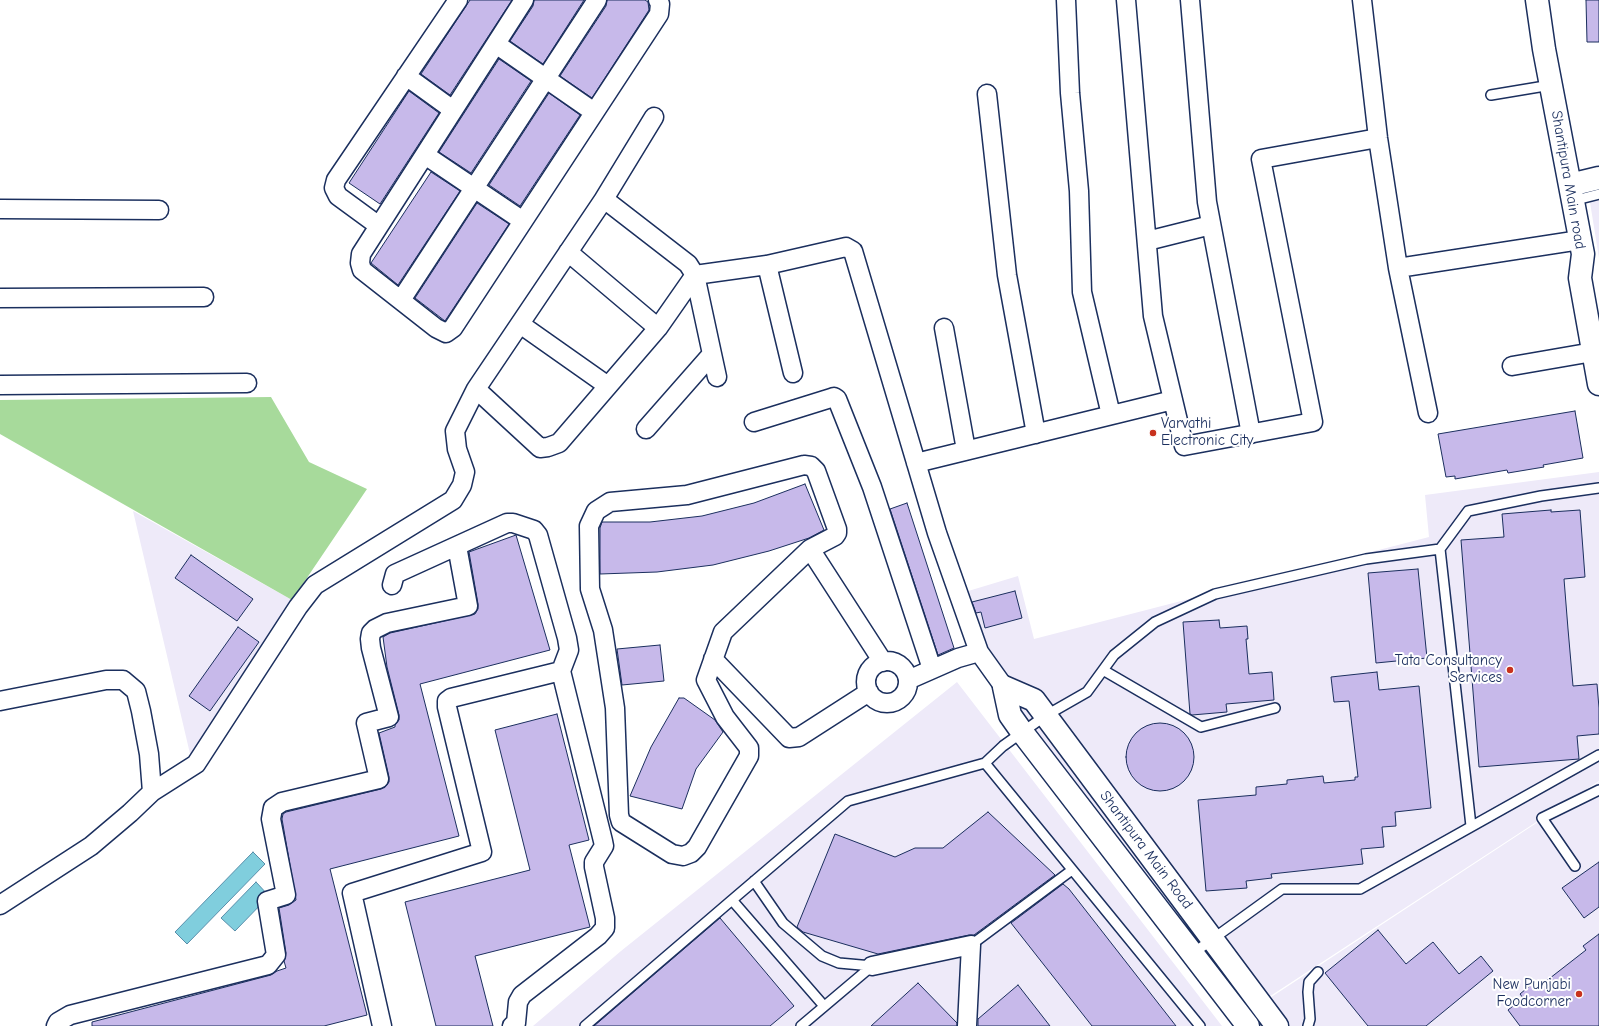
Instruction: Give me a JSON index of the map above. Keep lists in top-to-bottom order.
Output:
{
  "streets": {
    "street": ["Shantipura Main road", "Shantipura Main Road"]
  },
  "crossings": [
    ["Shantipura Main road", "Shantipura Main Road"]
  ],
  "places": ["Varvathi Electronic City", "Tata Consultancy Services", "New Punjabi Foodcorner"]
}
